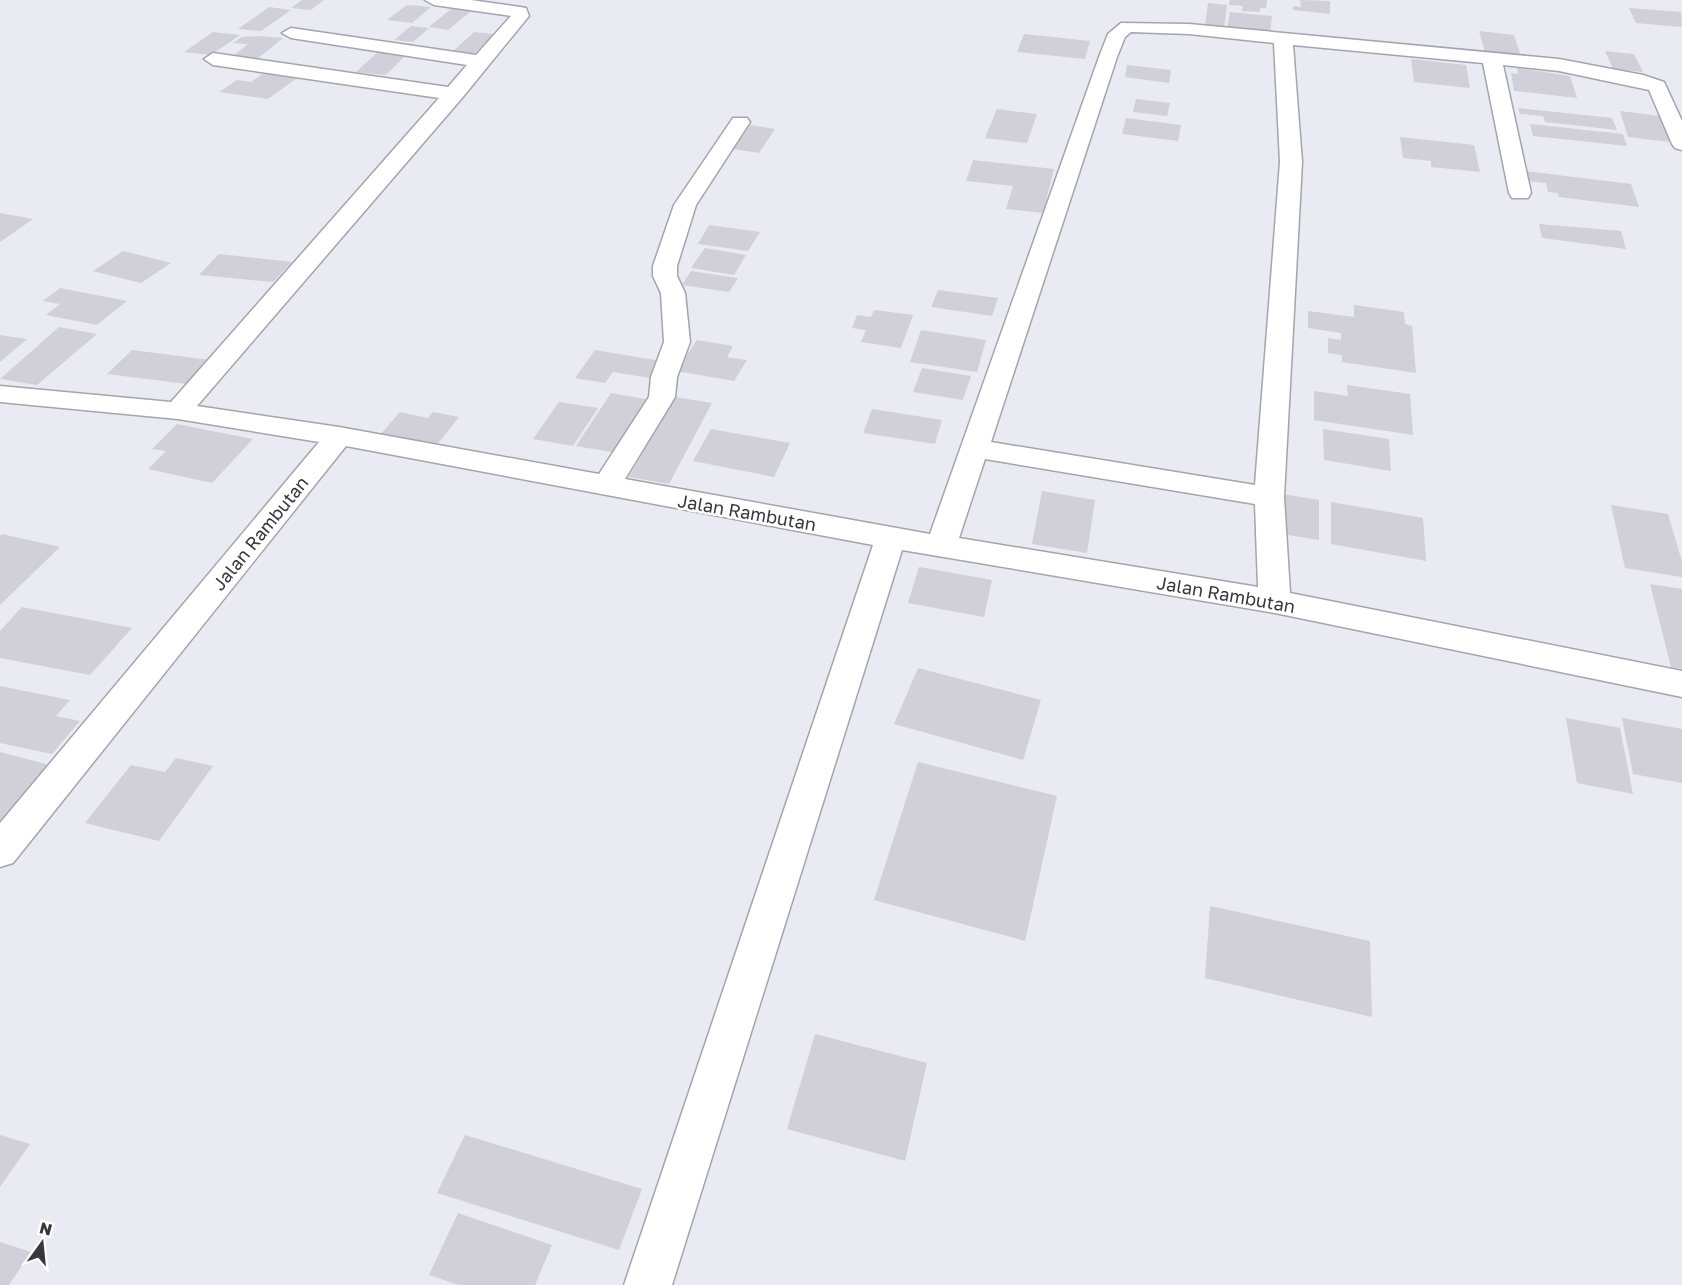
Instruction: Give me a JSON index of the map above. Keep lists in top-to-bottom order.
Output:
{
  "streets": {
    "street": ["Jalan Rambutan"]
  },
  "north": "top"
}
